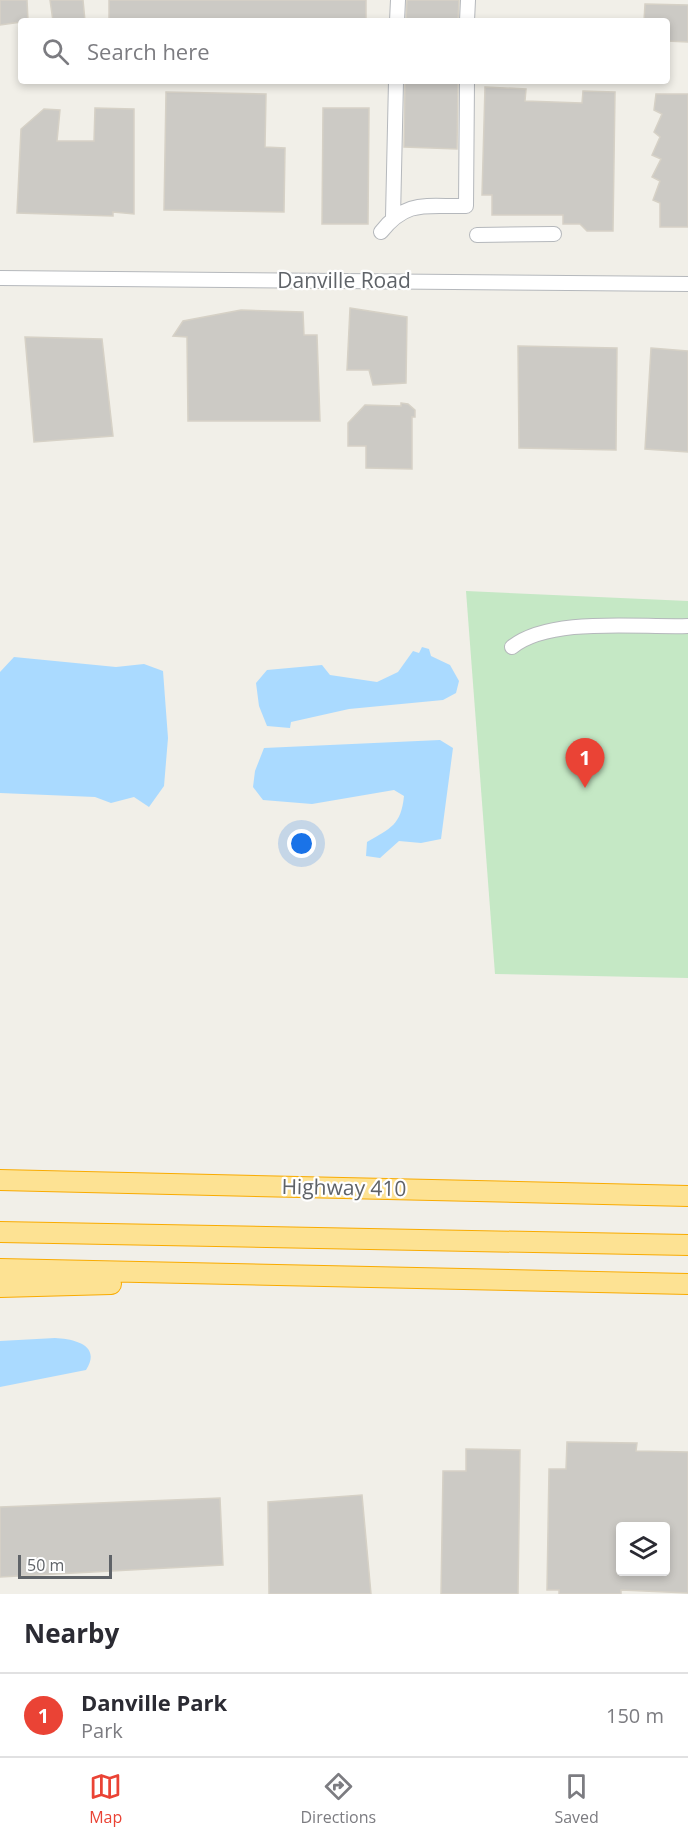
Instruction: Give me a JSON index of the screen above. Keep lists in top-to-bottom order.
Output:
{
  "streets": {
    "highway": ["Highway 410"],
    "street": ["Danville Road"]
  },
  "scale_bar": "50 m",
  "page": {
    "search": "Search here",
    "pins": "1",
    "scale": "50 m",
    "heading": "Nearby",
    "list": [
      {
        "mark": "1",
        "name": "Danville Park",
        "note": "Park",
        "value": "150 m"
      }
    ],
    "nav": ["Map", "Directions", "Saved"]
  }
}
